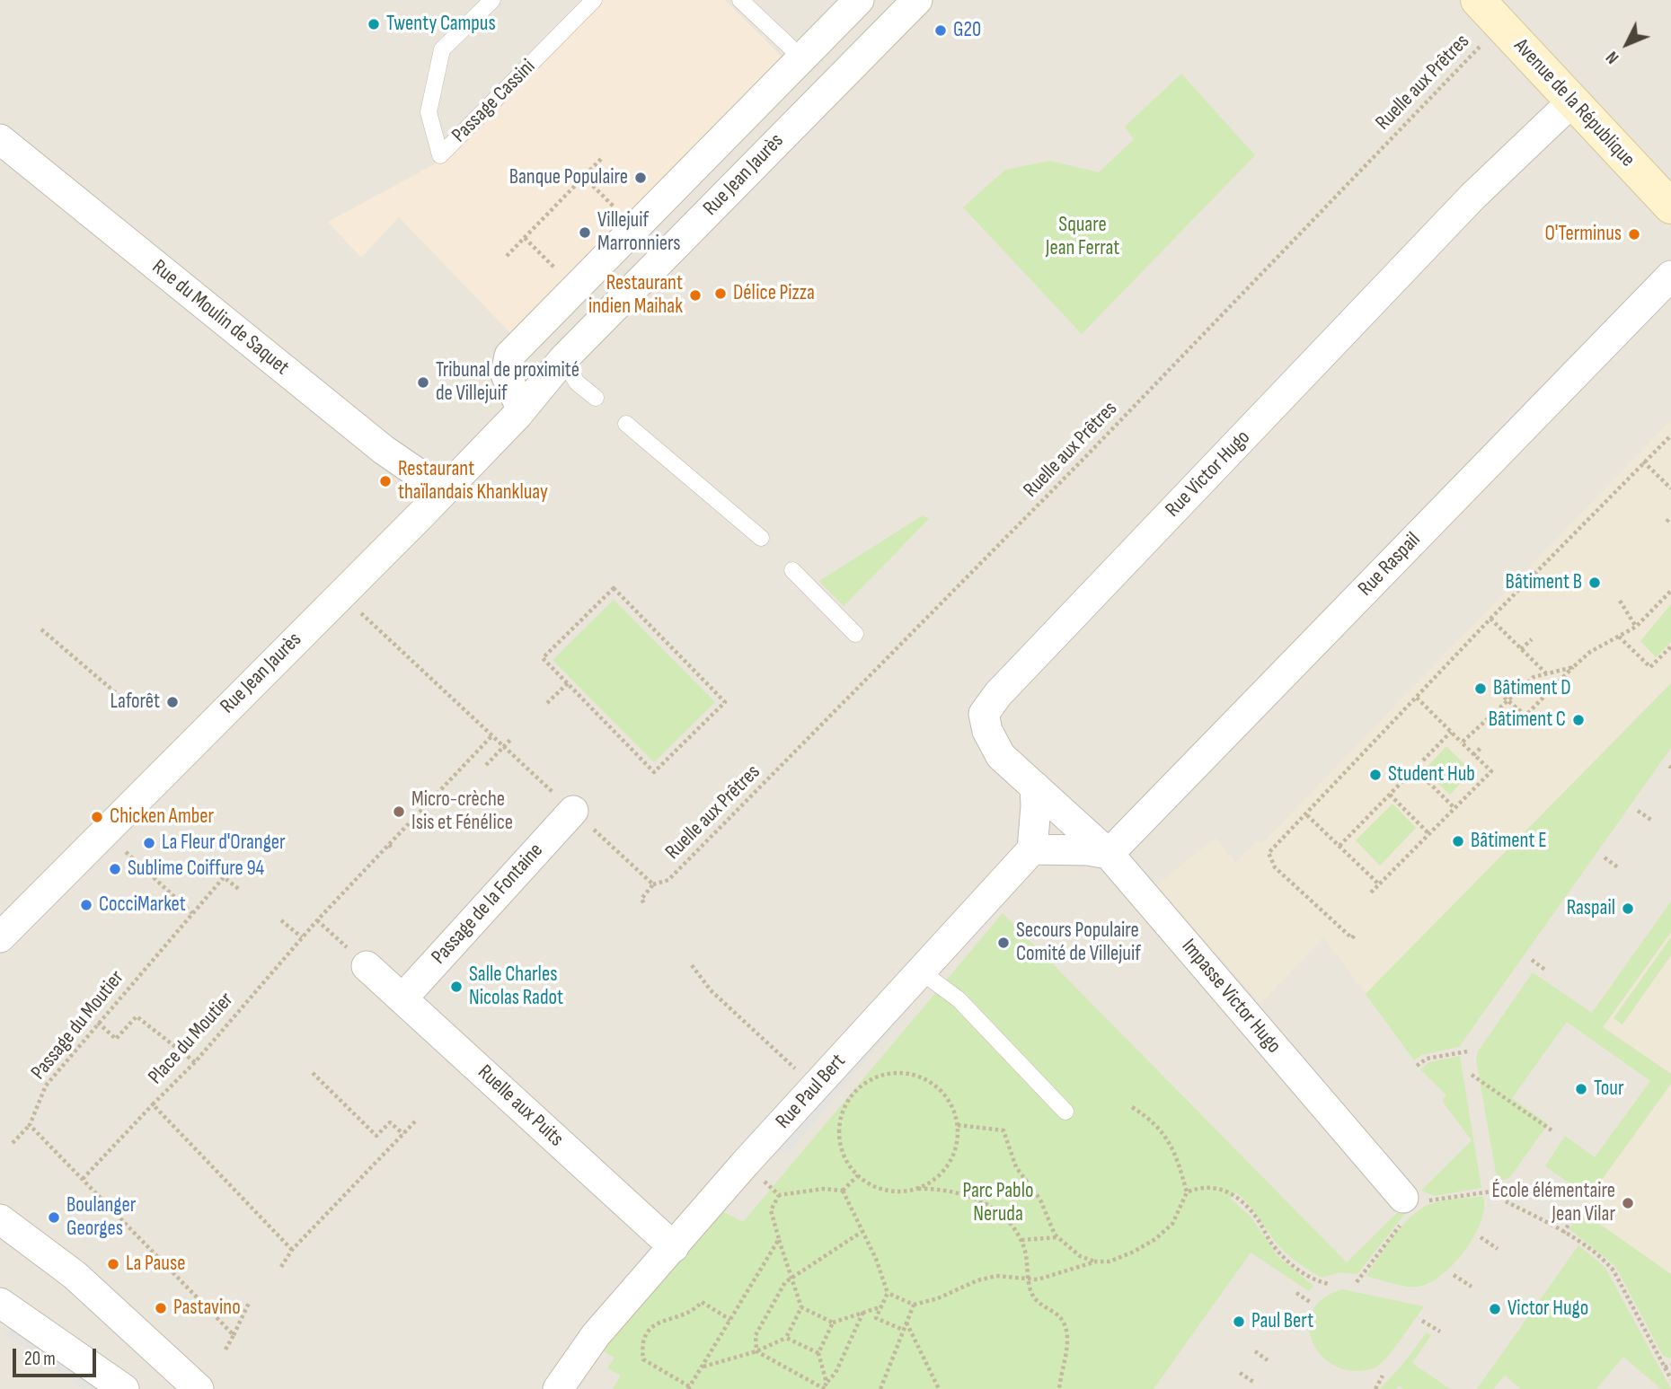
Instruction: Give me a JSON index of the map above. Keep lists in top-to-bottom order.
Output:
{
  "streets": {
    "main road": ["Avenue de la République"],
    "street": [
      "Rue Jean Jaurès",
      "Rue du Moulin de Saquet",
      "Rue Victor Hugo",
      "Rue Raspail",
      "Passage de la Fontaine",
      "Impasse Victor Hugo",
      "Rue Paul Bert",
      "Ruelle aux Puits"
    ],
    "lane": ["Passage Cassini"],
    "path": ["Ruelle aux Prêtres", "Passage du Moutier", "Place du Moutier"]
  },
  "crossings": [
    ["Ruelle aux Prêtres", "Avenue de la République"],
    ["Avenue de la République", "Rue Victor Hugo"],
    ["Rue Jean Jaurès", "Rue du Moulin de Saquet"],
    ["Rue Jean Jaurès", "Place du Moutier"],
    ["Rue Victor Hugo", "Rue Raspail"],
    ["Rue Victor Hugo", "Impasse Victor Hugo"],
    ["Rue Raspail", "Impasse Victor Hugo"],
    ["Passage de la Fontaine", "Ruelle aux Puits"],
    ["Rue Paul Bert", "Ruelle aux Puits"]
  ],
  "parks": ["Square Jean Ferrat", "Parc Pablo Neruda"],
  "places": [
    "Twenty Campus",
    "G20",
    "Banque Populaire",
    "Villejuif Marronniers",
    "O'Terminus",
    "Délice Pizza",
    "Restaurant indien Maihak",
    "Tribunal de proximité de Villejuif",
    "Restaurant thaïlandais Khankluay",
    "Bâtiment B",
    "Bâtiment D",
    "Laforêt",
    "Bâtiment C",
    "Student Hub",
    "Micro-crèche Isis et Fénélice",
    "Chicken Amber",
    "Bâtiment E",
    "La Fleur d'Oranger",
    "Sublime Coiffure 94",
    "CocciMarket",
    "Raspail",
    "Secours Populaire Comité de Villejuif",
    "Salle Charles Nicolas Radot",
    "Tour",
    "École élémentaire Jean Vilar",
    "Boulanger Georges",
    "La Pause",
    "Pastavino",
    "Victor Hugo",
    "Paul Bert"
  ],
  "scale_bar": "20 m",
  "north": "bottom left"
}
